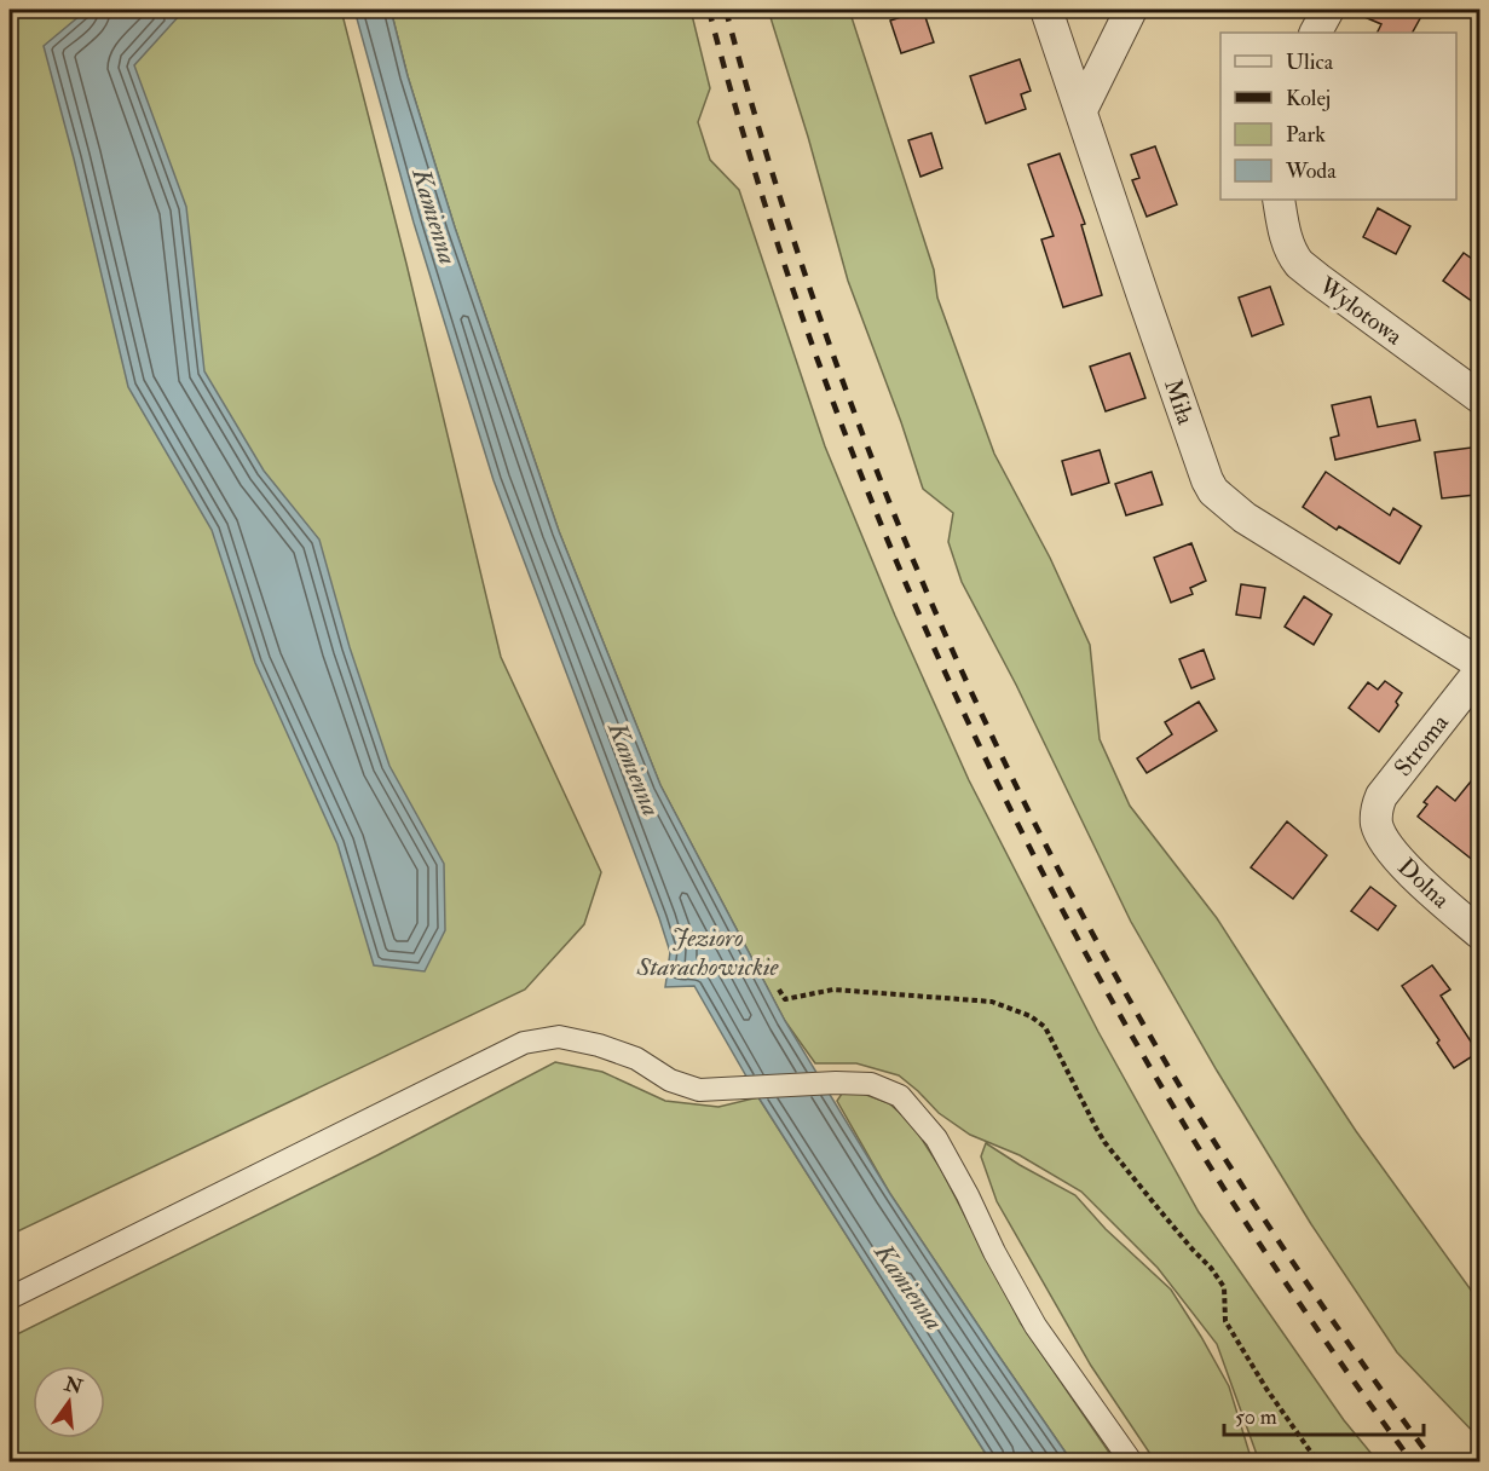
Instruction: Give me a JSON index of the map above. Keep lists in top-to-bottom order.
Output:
{
  "streets": {
    "street": [
      "Wylotowa",
      "Miła",
      "Stroma",
      "Dolna"
    ]
  },
  "crossings": [
    ["Stroma", "Dolna"]
  ],
  "water": ["Kamienna", "Jezioro Starachowickie"],
  "legend": [
    "Ulica",
    "Kolej",
    "Park",
    "Woda"
  ],
  "scale_bar": "50 m",
  "north": "top"
}
